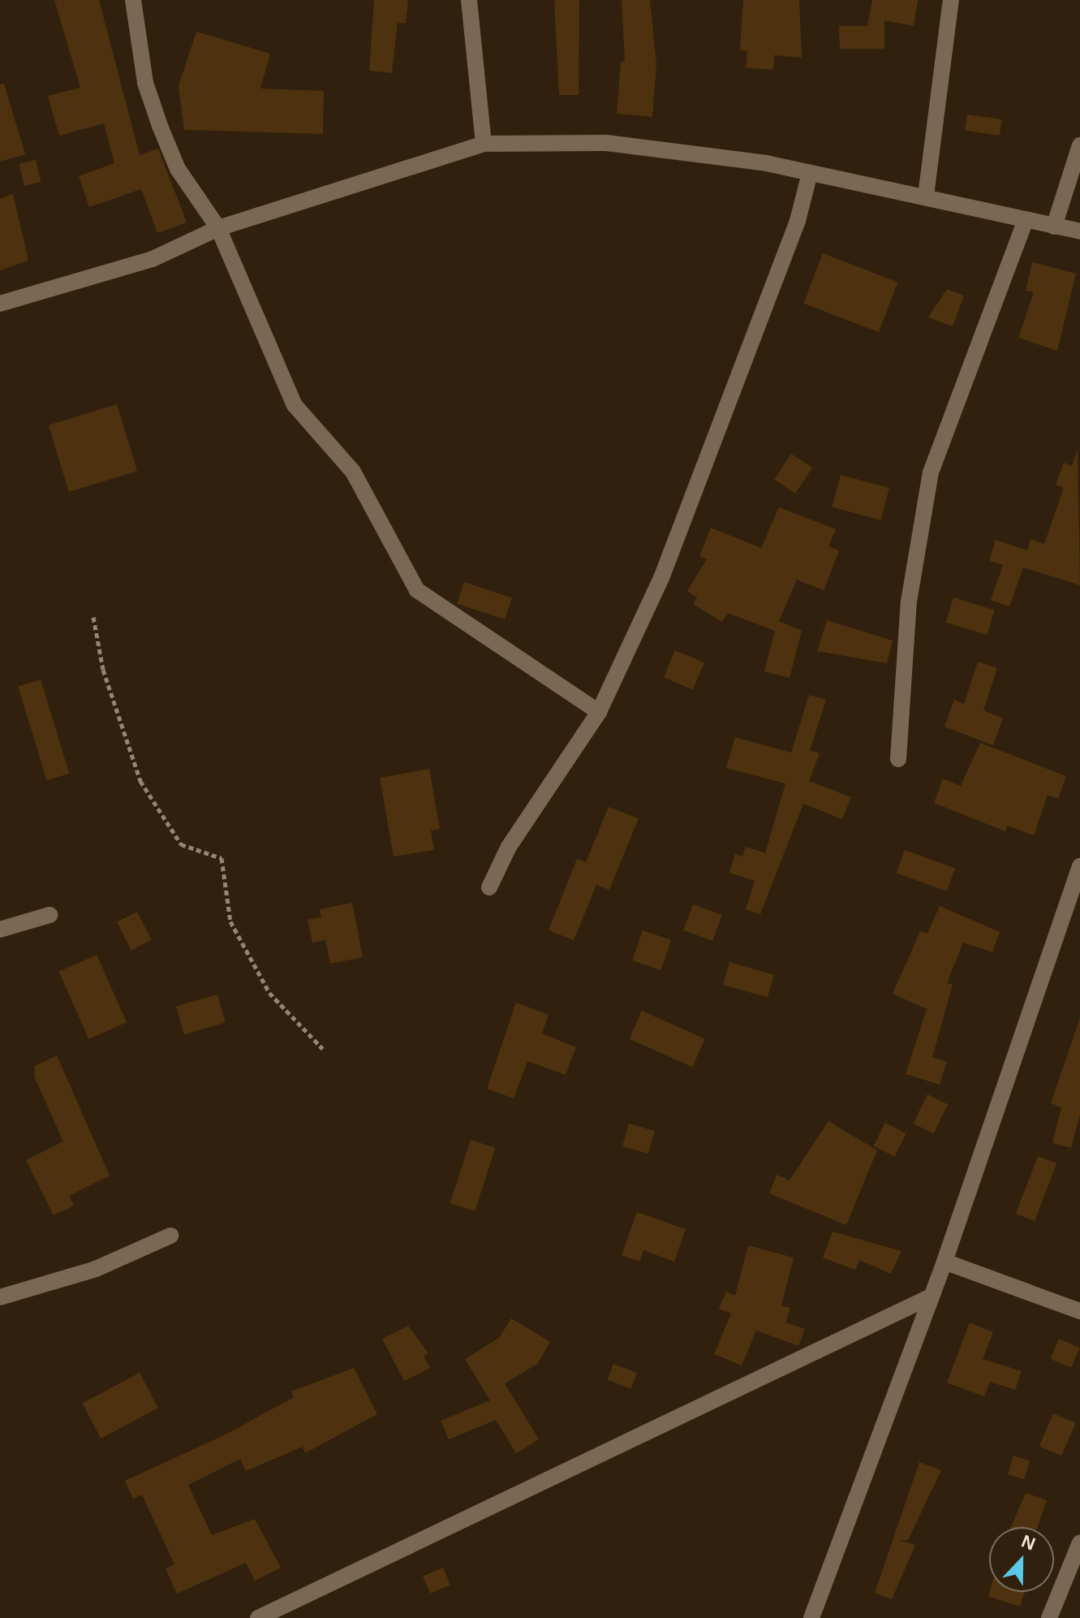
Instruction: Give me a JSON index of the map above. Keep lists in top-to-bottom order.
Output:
{
  "north": "top"
}
